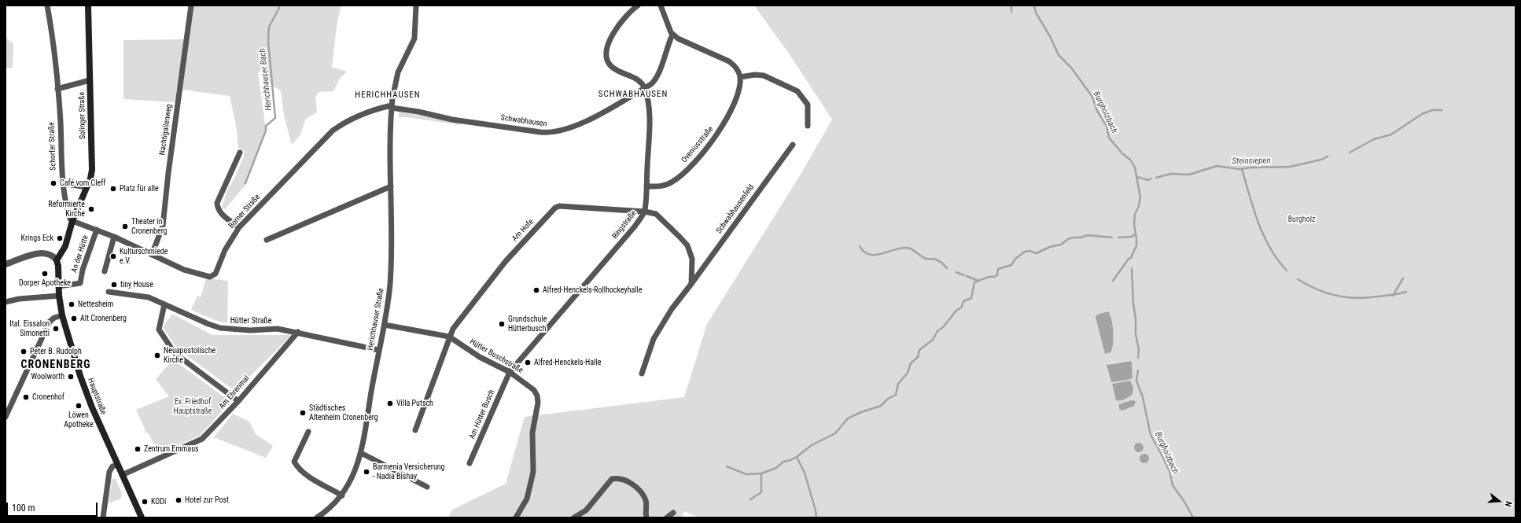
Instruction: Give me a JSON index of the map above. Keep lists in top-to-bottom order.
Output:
{
  "streets": {
    "main road": ["Solinger Straße", "Hauptstraße"],
    "street": [
      "Schwabhausen",
      "Nachtigallenweg",
      "Oveniusstraße",
      "Schorfer Straße",
      "Schwabhausenfeld",
      "Borner Straße",
      "Ringstraße",
      "Am Hofe",
      "An der Hütte",
      "Herichhauser Straße",
      "Hütter Straße",
      "Hütter Buschstraße",
      "Am Ehrenmal",
      "Am Hütter Busch"
    ]
  },
  "crossings": [
    ["Solinger Straße", "Schorfer Straße"],
    ["Solinger Straße", "Borner Straße"],
    ["Schwabhausen", "Borner Straße"],
    ["Schwabhausen", "Ringstraße"],
    ["Schwabhausen", "Herichhauser Straße"],
    ["Nachtigallenweg", "Borner Straße"],
    ["Oveniusstraße", "Ringstraße"],
    ["Schorfer Straße", "Borner Straße"],
    ["Borner Straße", "An der Hütte"],
    ["Borner Straße", "Herichhauser Straße"],
    ["Ringstraße", "Am Hofe"],
    ["Ringstraße", "Hütter Buschstraße"],
    ["Ringstraße", "Am Hütter Busch"],
    ["Am Hofe", "Hütter Buschstraße"],
    ["An der Hütte", "Hauptstraße"],
    ["Herichhauser Straße", "Hütter Straße"],
    ["Herichhauser Straße", "Hütter Buschstraße"],
    ["Hütter Straße", "Am Ehrenmal"],
    ["Hütter Buschstraße", "Am Hütter Busch"],
    ["Am Ehrenmal", "Hauptstraße"]
  ],
  "districts": ["SCHWABHAUSEN", "HERICHHAUSEN", "CRONENBERG"],
  "water": ["Herichhauser Bach", "Burgholzbach", "Steinsiepen"],
  "parks": ["Burgholz", "Ev. Friedhof Hauptstraße"],
  "places": [
    "Café vom Cleff",
    "Platz für alle",
    "Reformierte Kirche",
    "Theater in Cronenberg",
    "Krings Eck",
    "Kulturschmiede e.V.",
    "Dorper Apotheke",
    "tiny House",
    "Alfred-Henckels-Rollhockeyhalle",
    "Nettesheim",
    "Alt Cronenberg",
    "Grundschule Hütterbusch",
    "Ital. Eissalon Simonetti",
    "Peter B. Rudolph",
    "Neuapostolische Kirche",
    "Alfred-Henckels-Halle",
    "Woolworth",
    "Cronenhof",
    "Villa Putsch",
    "Löwen Apotheke",
    "Städtisches Altenheim Cronenberg",
    "Zentrum Emmaus",
    "Barmenia Versicherung - Nadia Bishay",
    "Hotel zur Post",
    "KODi"
  ],
  "scale_bar": "100 m",
  "north": "right"
}
